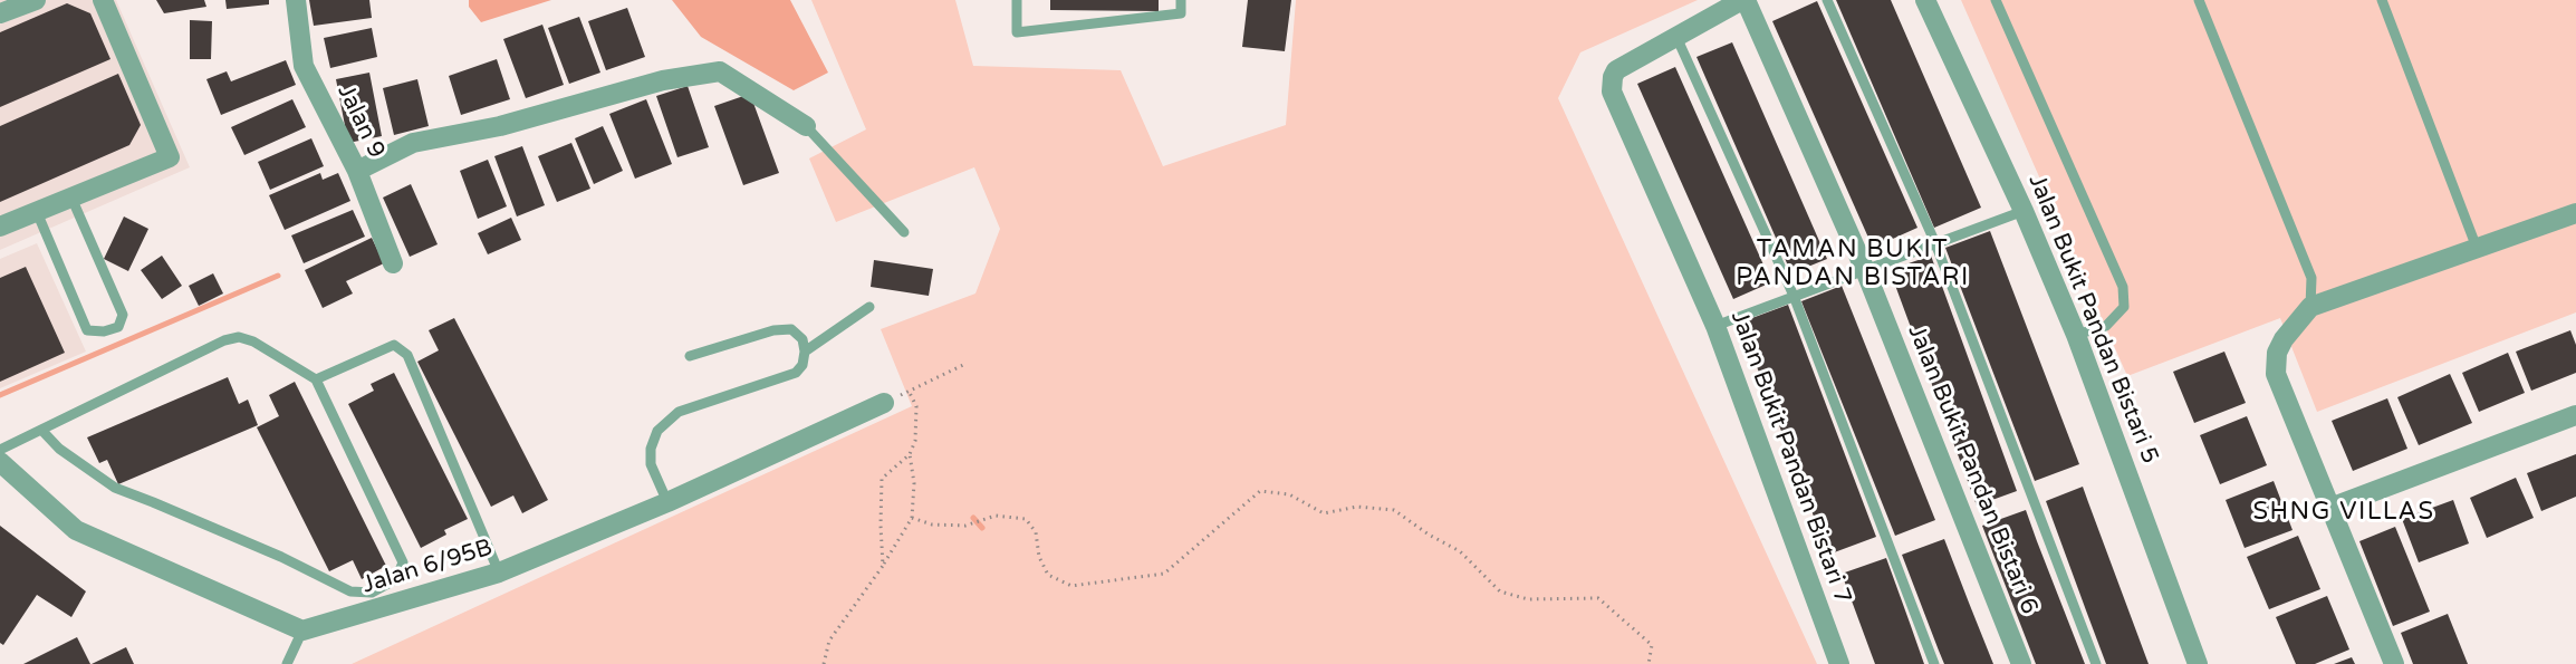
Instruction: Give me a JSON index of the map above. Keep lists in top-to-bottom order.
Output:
{
  "streets": {
    "street": [
      "Jalan 9",
      "Jalan Bukit Pandan Bistari 5",
      "Jalan Bukit Pandan Bistari 7",
      "Jalan Bukit Pandan Bistari 6",
      "Jalan 6/95B"
    ]
  },
  "crossings": [
    ["Jalan Bukit Pandan Bistari 7", "Jalan Bukit Pandan Bistari 6"]
  ],
  "districts": ["TAMAN BUKIT PANDAN BISTARI", "SHNG VILLAS"]
}
